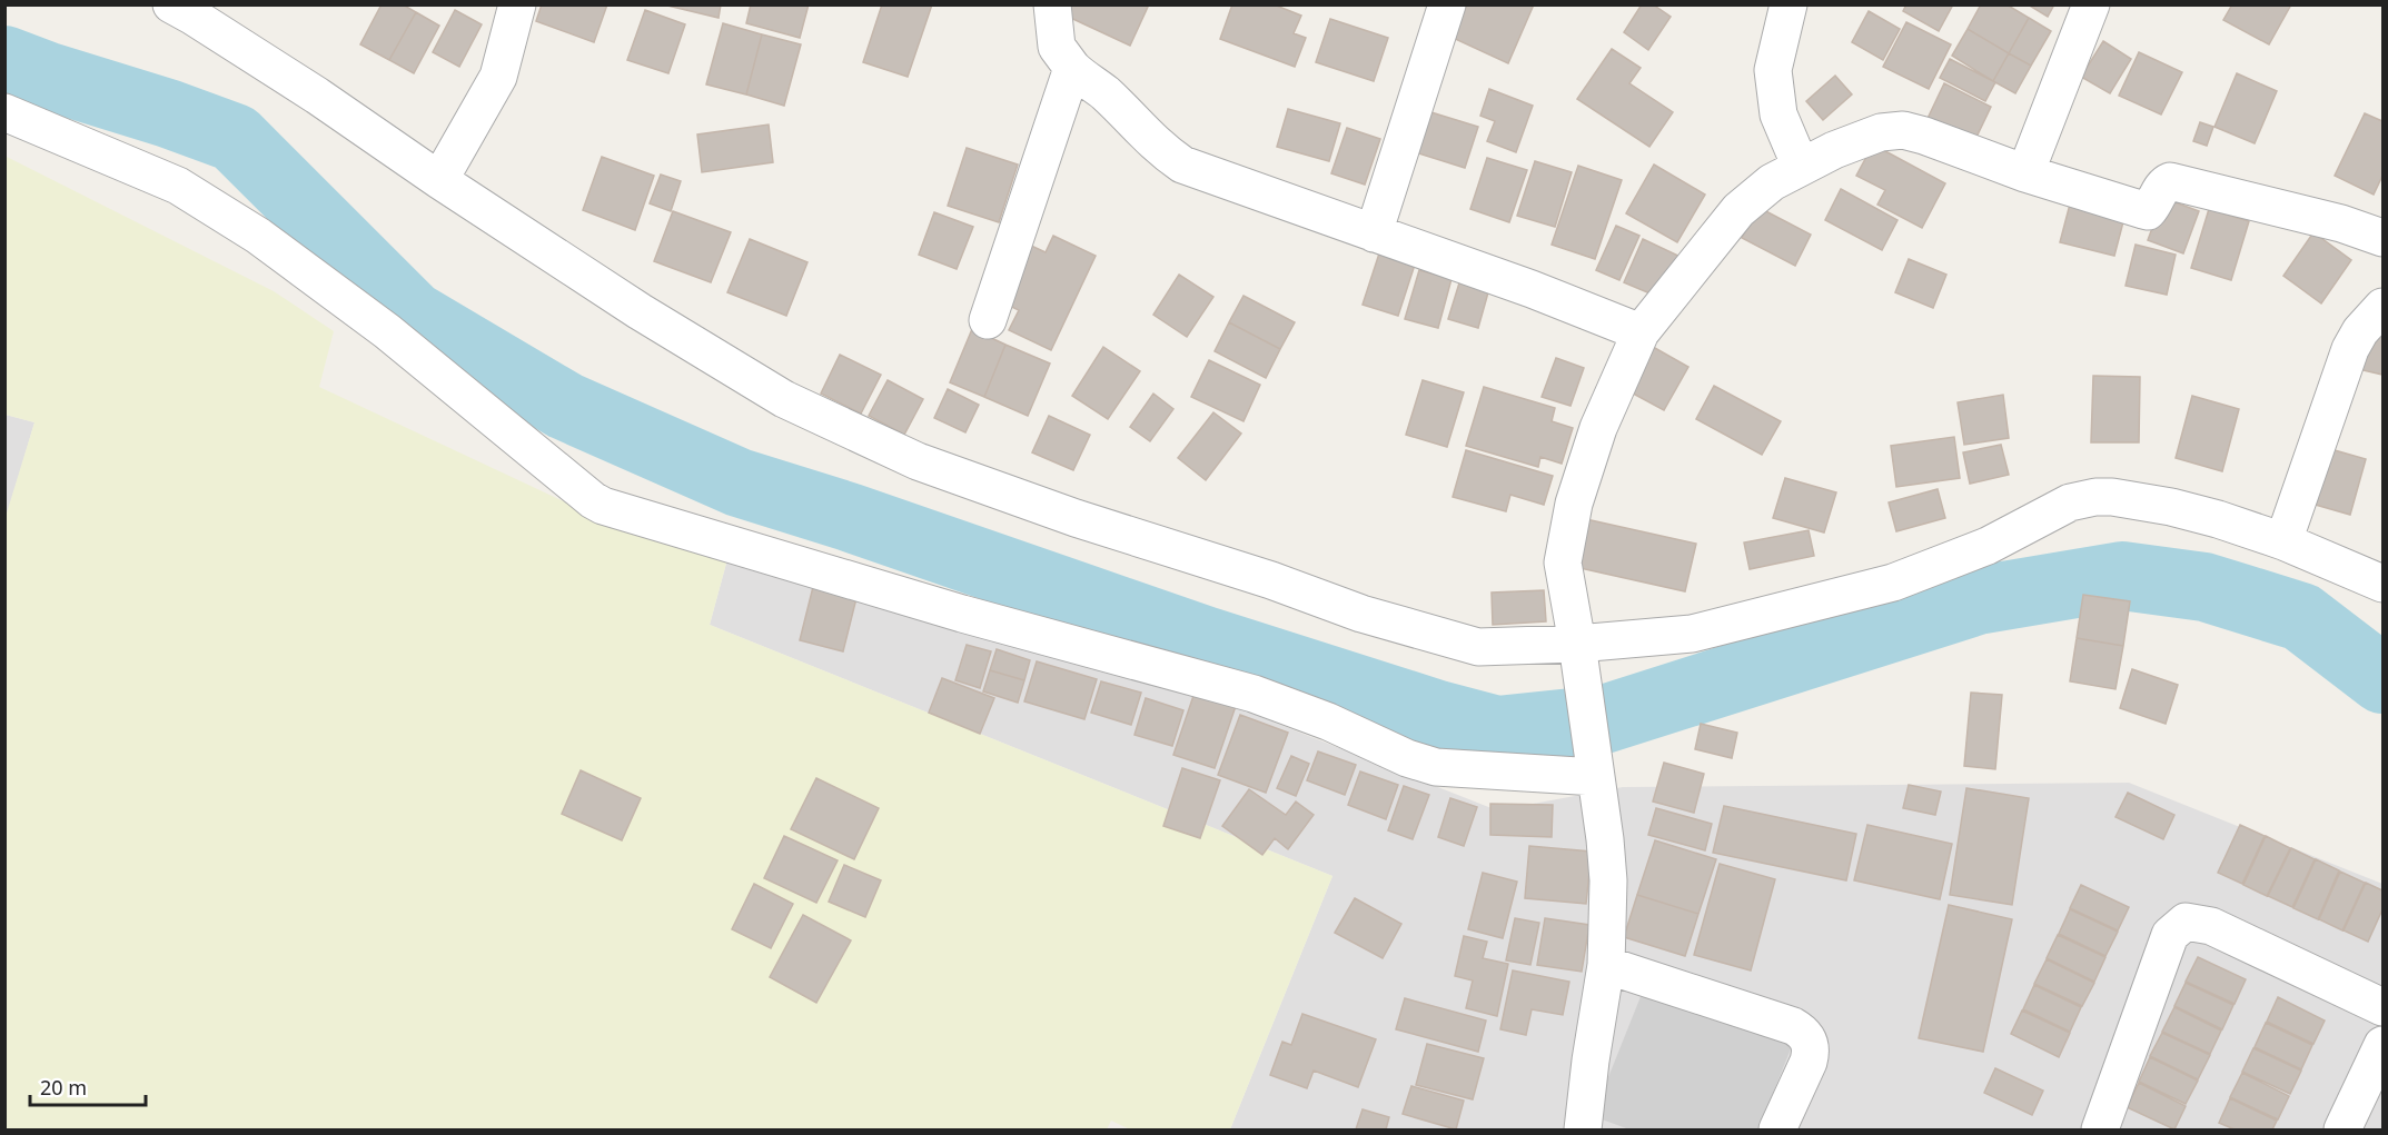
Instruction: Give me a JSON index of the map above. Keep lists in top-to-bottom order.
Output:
{
  "scale_bar": "20 m"
}
